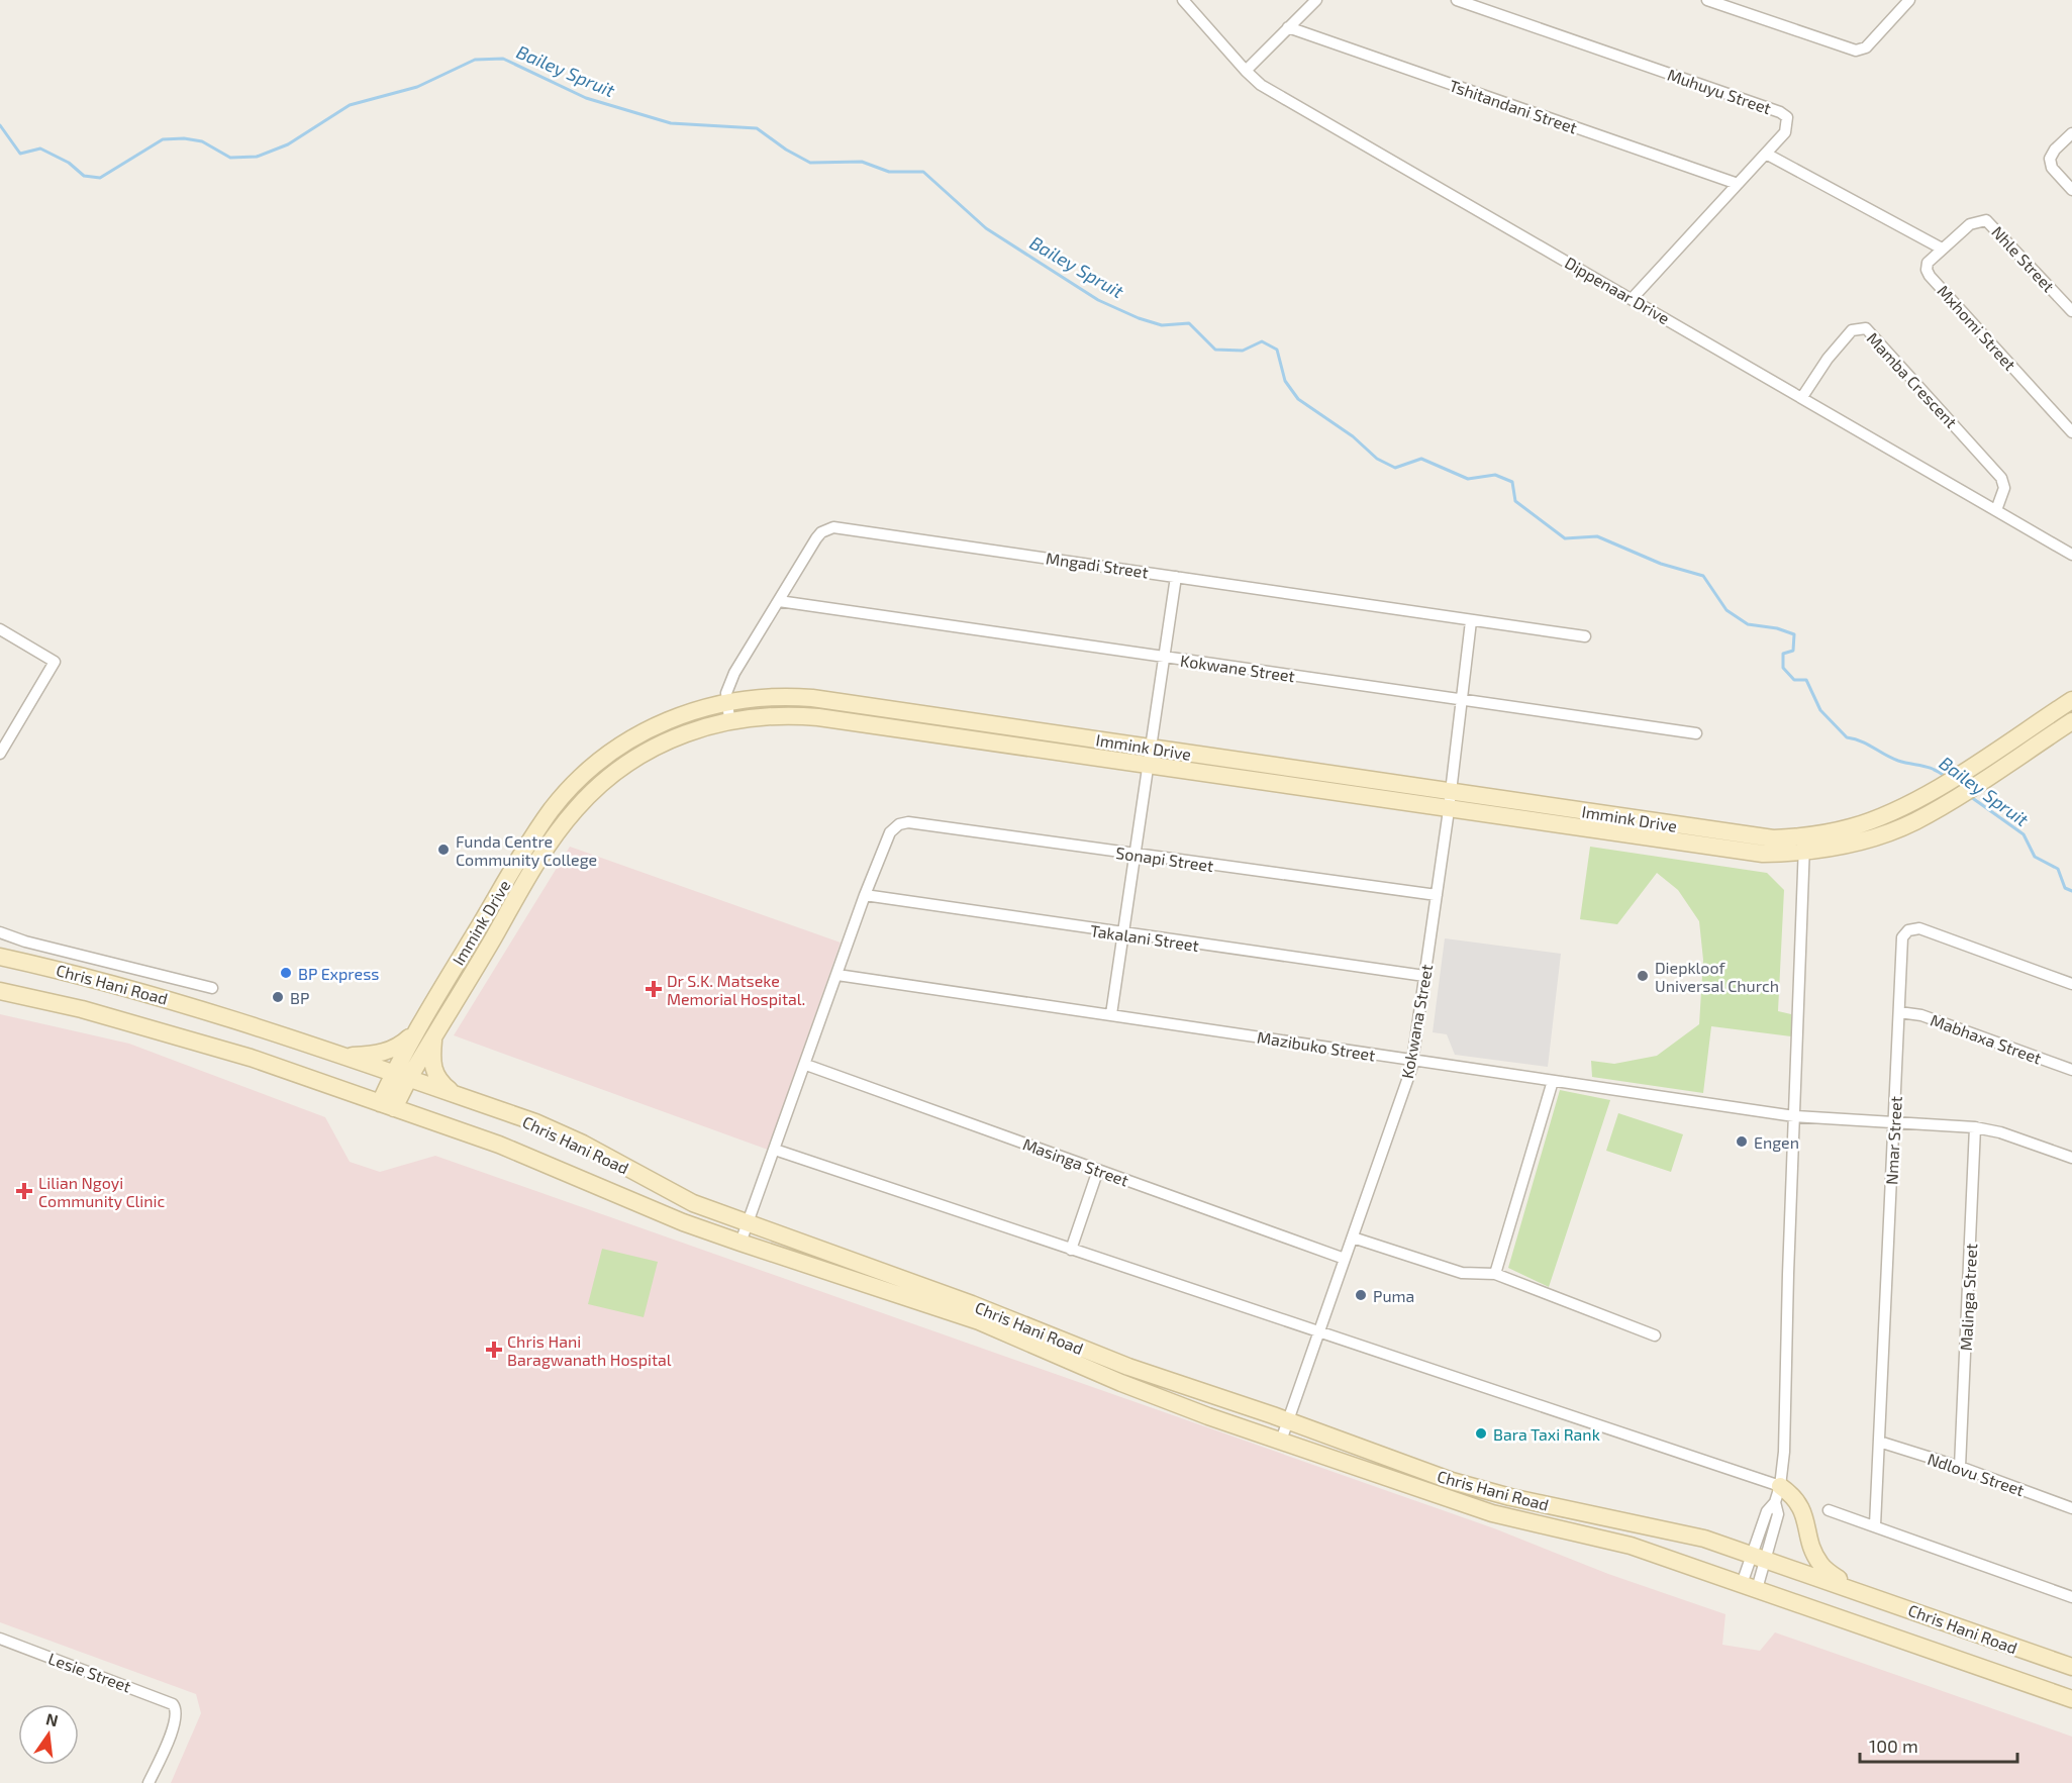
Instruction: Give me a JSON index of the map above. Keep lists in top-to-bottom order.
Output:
{
  "streets": {
    "main road": ["Immink Drive", "Chris Hani Road"],
    "street": [
      "Muhuyu Street",
      "Tshitandani Street",
      "Nhle Street",
      "Dippenaar Drive",
      "Mxhomi Street",
      "Mamba Crescent",
      "Mngadi Street",
      "Kokwane Street",
      "Sonapi Street",
      "Takalani Street",
      "Kokwana Street",
      "Mabhaxa Street",
      "Mazibuko Street",
      "Nmar Street",
      "Masinga Street",
      "Malinga Street",
      "Ndlovu Street",
      "Lesie Street"
    ]
  },
  "crossings": [
    ["Muhuyu Street", "Tshitandani Street"],
    ["Muhuyu Street", "Dippenaar Drive"],
    ["Nhle Street", "Mxhomi Street"],
    ["Dippenaar Drive", "Mamba Crescent"],
    ["Mngadi Street", "Kokwane Street"],
    ["Mngadi Street", "Immink Drive"],
    ["Mngadi Street", "Kokwana Street"],
    ["Kokwane Street", "Kokwana Street"],
    ["Immink Drive", "Chris Hani Road"],
    ["Immink Drive", "Kokwana Street"],
    ["Sonapi Street", "Takalani Street"],
    ["Sonapi Street", "Kokwana Street"],
    ["Takalani Street", "Kokwana Street"],
    ["Chris Hani Road", "Kokwana Street"],
    ["Kokwana Street", "Mazibuko Street"],
    ["Kokwana Street", "Masinga Street"],
    ["Mabhaxa Street", "Nmar Street"],
    ["Mazibuko Street", "Nmar Street"],
    ["Mazibuko Street", "Malinga Street"],
    ["Nmar Street", "Ndlovu Street"],
    ["Malinga Street", "Ndlovu Street"]
  ],
  "water": ["Bailey Spruit"],
  "places": {
    "other": [
      "Funda Centre Community College",
      "BP Express",
      "Diepkloof Universal Church",
      "BP",
      "Engen",
      "Puma",
      "Bara Taxi Rank"
    ],
    "health": ["Dr S.K. Matseke Memorial Hospital.", "Lilian Ngoyi Community Clinic", "Chris Hani Baragwanath Hospital"]
  },
  "scale_bar": "100 m",
  "north": "top"
}
